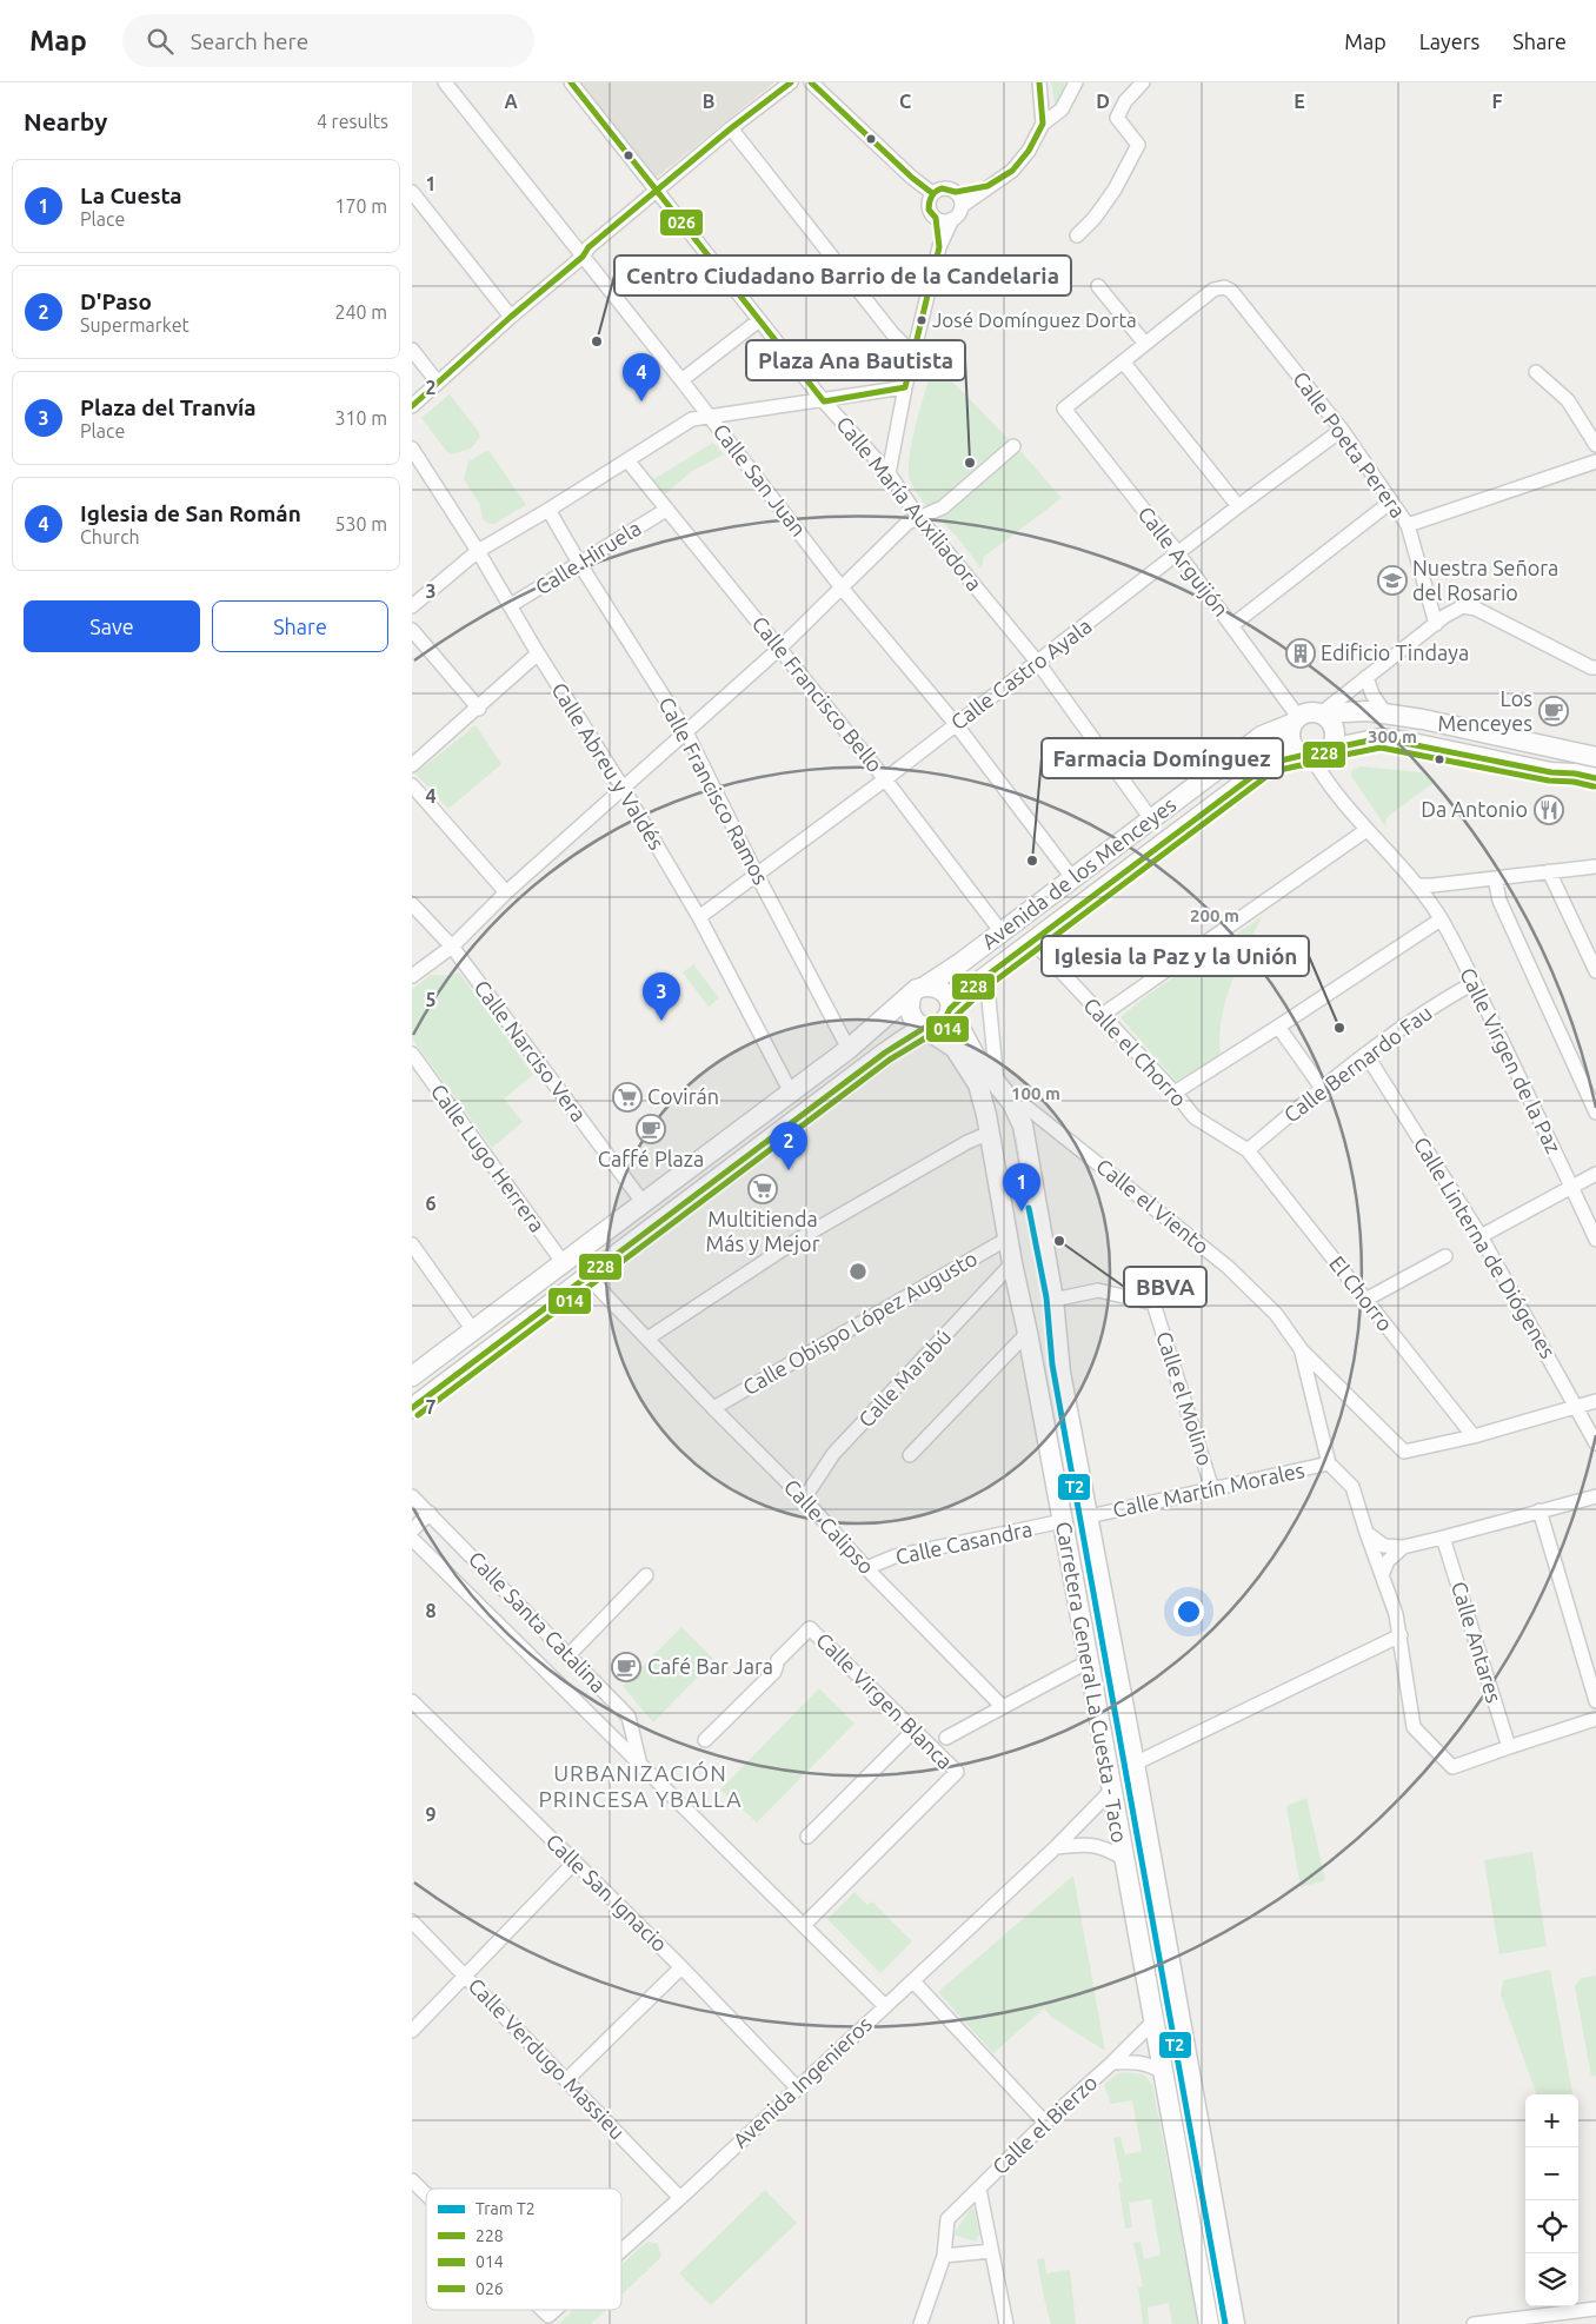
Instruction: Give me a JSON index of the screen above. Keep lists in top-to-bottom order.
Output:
{
  "streets": {
    "main road": ["Avenida de los Menceyes", "Carretera General La Cuesta - Taco"],
    "street": [
      "Calle Poeta Perera",
      "Calle San Juan",
      "Calle María Auxiliadora",
      "Calle Hiruela",
      "Calle Arguijón",
      "Calle Castro Ayala",
      "Calle Francisco Bello",
      "Calle Abreu y Valdés",
      "Calle Francisco Ramos",
      "Calle Narciso Vera",
      "Calle el Chorro",
      "Calle Virgen de la Paz",
      "Calle Bernardo Fau",
      "Calle Lugo Herrera",
      "Calle el Viento",
      "Calle Linterna de Diógenes",
      "El Chorro",
      "Calle Obispo López Augusto",
      "Calle Marabú",
      "Calle el Molino",
      "Calle Martín Morales",
      "Calle Calipso",
      "Calle Casandra",
      "Calle Santa Catalina",
      "Calle Antares",
      "Calle Virgen Blanca",
      "Calle San Ignacio",
      "Calle Verdugo Massieu",
      "Avenida Ingenieros",
      "Calle el Bierzo"
    ]
  },
  "crossings": [
    ["Calle Poeta Perera", "Calle Castro Ayala"],
    ["Calle San Juan", "Calle Castro Ayala"],
    ["Calle San Juan", "Avenida de los Menceyes"],
    ["Calle María Auxiliadora", "Calle Castro Ayala"],
    ["Calle María Auxiliadora", "Avenida de los Menceyes"],
    ["Calle Hiruela", "Calle Francisco Bello"],
    ["Calle Hiruela", "Calle Abreu y Valdés"],
    ["Calle Hiruela", "Calle Francisco Ramos"],
    ["Calle Arguijón", "Calle Castro Ayala"],
    ["Calle Arguijón", "Avenida de los Menceyes"],
    ["Calle Arguijón", "Calle Virgen de la Paz"],
    ["Calle Castro Ayala", "Calle Francisco Bello"],
    ["Calle Castro Ayala", "Calle Abreu y Valdés"],
    ["Calle Castro Ayala", "Calle Francisco Ramos"],
    ["Calle Francisco Bello", "Avenida de los Menceyes"],
    ["Calle Abreu y Valdés", "Avenida de los Menceyes"],
    ["Calle Francisco Ramos", "Avenida de los Menceyes"],
    ["Avenida de los Menceyes", "Calle Narciso Vera"],
    ["Avenida de los Menceyes", "Calle el Chorro"],
    ["Avenida de los Menceyes", "Calle Virgen de la Paz"],
    ["Avenida de los Menceyes", "Calle Lugo Herrera"],
    ["Avenida de los Menceyes", "Carretera General La Cuesta - Taco"],
    ["Calle el Chorro", "Calle Bernardo Fau"],
    ["Calle el Chorro", "El Chorro"],
    ["Calle Virgen de la Paz", "Calle Bernardo Fau"],
    ["Calle Bernardo Fau", "Calle Linterna de Diógenes"],
    ["Calle Bernardo Fau", "El Chorro"],
    ["Calle el Viento", "El Chorro"],
    ["Calle el Viento", "Carretera General La Cuesta - Taco"],
    ["Calle Obispo López Augusto", "Calle Calipso"],
    ["Calle Obispo López Augusto", "Carretera General La Cuesta - Taco"],
    ["Calle Marabú", "Calle Calipso"],
    ["Calle Marabú", "Carretera General La Cuesta - Taco"],
    ["Calle el Molino", "Calle Martín Morales"],
    ["Calle el Molino", "Carretera General La Cuesta - Taco"],
    ["Calle Martín Morales", "Carretera General La Cuesta - Taco"],
    ["Calle Calipso", "Calle Casandra"],
    ["Calle Casandra", "Carretera General La Cuesta - Taco"],
    ["Calle Santa Catalina", "Calle Virgen Blanca"],
    ["Calle Santa Catalina", "Avenida Ingenieros"],
    ["Carretera General La Cuesta - Taco", "Avenida Ingenieros"],
    ["Carretera General La Cuesta - Taco", "Calle el Bierzo"],
    ["Calle San Ignacio", "Avenida Ingenieros"],
    ["Calle Verdugo Massieu", "Avenida Ingenieros"]
  ],
  "districts": ["URBANIZACIÓN PRINCESA YBALLA"],
  "places": {
    "other": [
      "José Domínguez Dorta",
      "Centro Ciudadano Barrio de la Candelaria",
      "Plaza Ana Bautista",
      "Farmacia Domínguez",
      "Iglesia la Paz y la Unión",
      "BBVA"
    ],
    "school or university": ["Nuestra Señora del Rosario"],
    "building": ["Edificio Tindaya"],
    "cafe": ["Los Menceyes", "Caffé Plaza", "Café Bar Jara"],
    "restaurant": ["Da Antonio"],
    "supermarket": ["Covirán", "Multitienda Más y Mejor"]
  },
  "lines": [
    "transit line 026",
    "transit line 228",
    "transit line 014",
    "tram line T2"
  ],
  "legend": [
    "Tram T2",
    "228",
    "014",
    "026"
  ],
  "page": {
    "header": "Map",
    "search": "Search here",
    "nav": ["Map", "Layers", "Share"],
    "heading": ["Nearby", "4 results"],
    "list": [
      {
        "mark": "1",
        "name": "La Cuesta",
        "note": "Place",
        "value": "170 m"
      },
      {
        "mark": "2",
        "name": "D'Paso",
        "note": "Supermarket",
        "value": "240 m"
      },
      {
        "mark": "3",
        "name": "Plaza del Tranvía",
        "note": "Place",
        "value": "310 m"
      },
      {
        "mark": "4",
        "name": "Iglesia de San Román",
        "note": "Church",
        "value": "530 m"
      }
    ],
    "pins": [
      "4",
      "3",
      "2",
      "1"
    ],
    "buttons": ["Save", "Share"],
    "map_buttons": ["+", "−"]
  },
  "grid": {
    "columns": [
      "A",
      "B",
      "C",
      "D",
      "E",
      "F"
    ],
    "rows": [
      "1",
      "2",
      "3",
      "4",
      "5",
      "6",
      "7",
      "8",
      "9"
    ]
  },
  "rings": ["300 m", "200 m", "100 m"]
}
